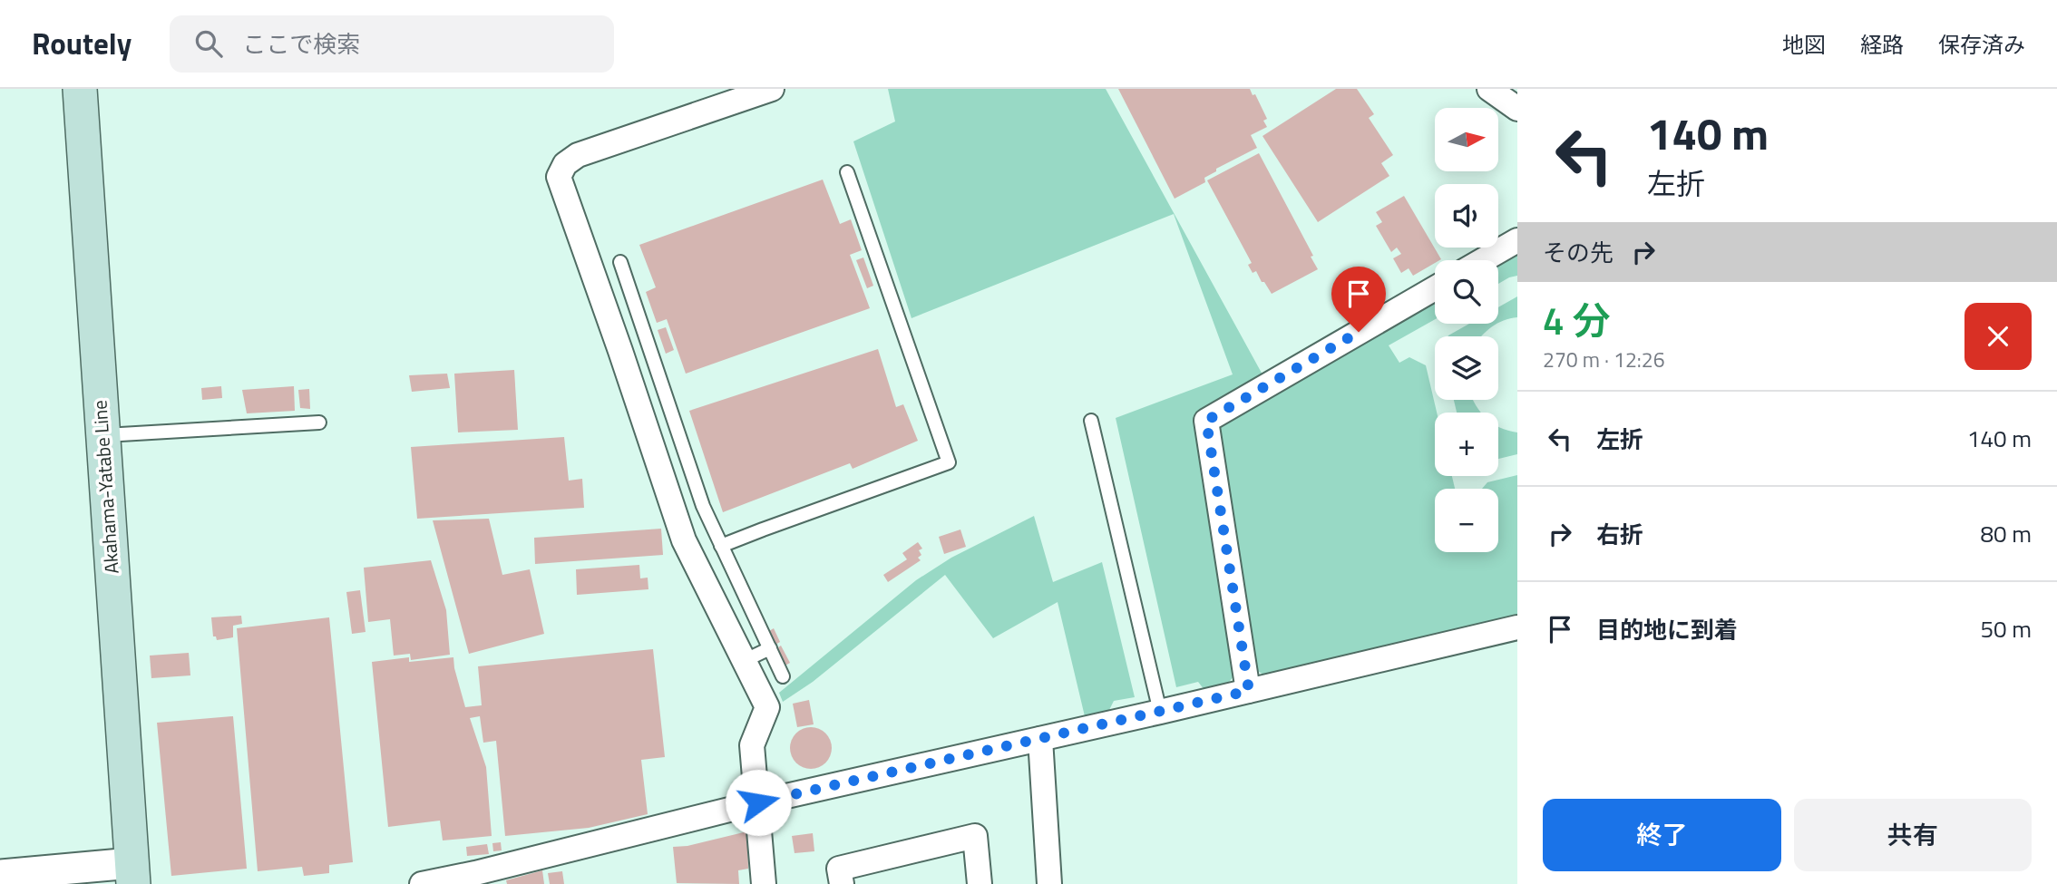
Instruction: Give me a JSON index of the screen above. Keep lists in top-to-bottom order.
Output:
{
  "streets": {
    "main road": ["Akahama-Yatabe Line"]
  },
  "north": "right",
  "page": {
    "header": "Routely",
    "search": "ここで検索",
    "nav": ["地図", "経路", "保存済み"],
    "turn": ["140 m", "左折"],
    "map_buttons": ["+", "−"],
    "then": "その先",
    "heading": ["4 分", "270 m · 12:26"],
    "list": [
      {
        "name": "左折",
        "value": "140 m"
      },
      {
        "name": "右折",
        "value": "80 m"
      },
      {
        "name": "目的地に到着",
        "value": "50 m"
      }
    ],
    "buttons": ["終了", "共有"]
  }
}
